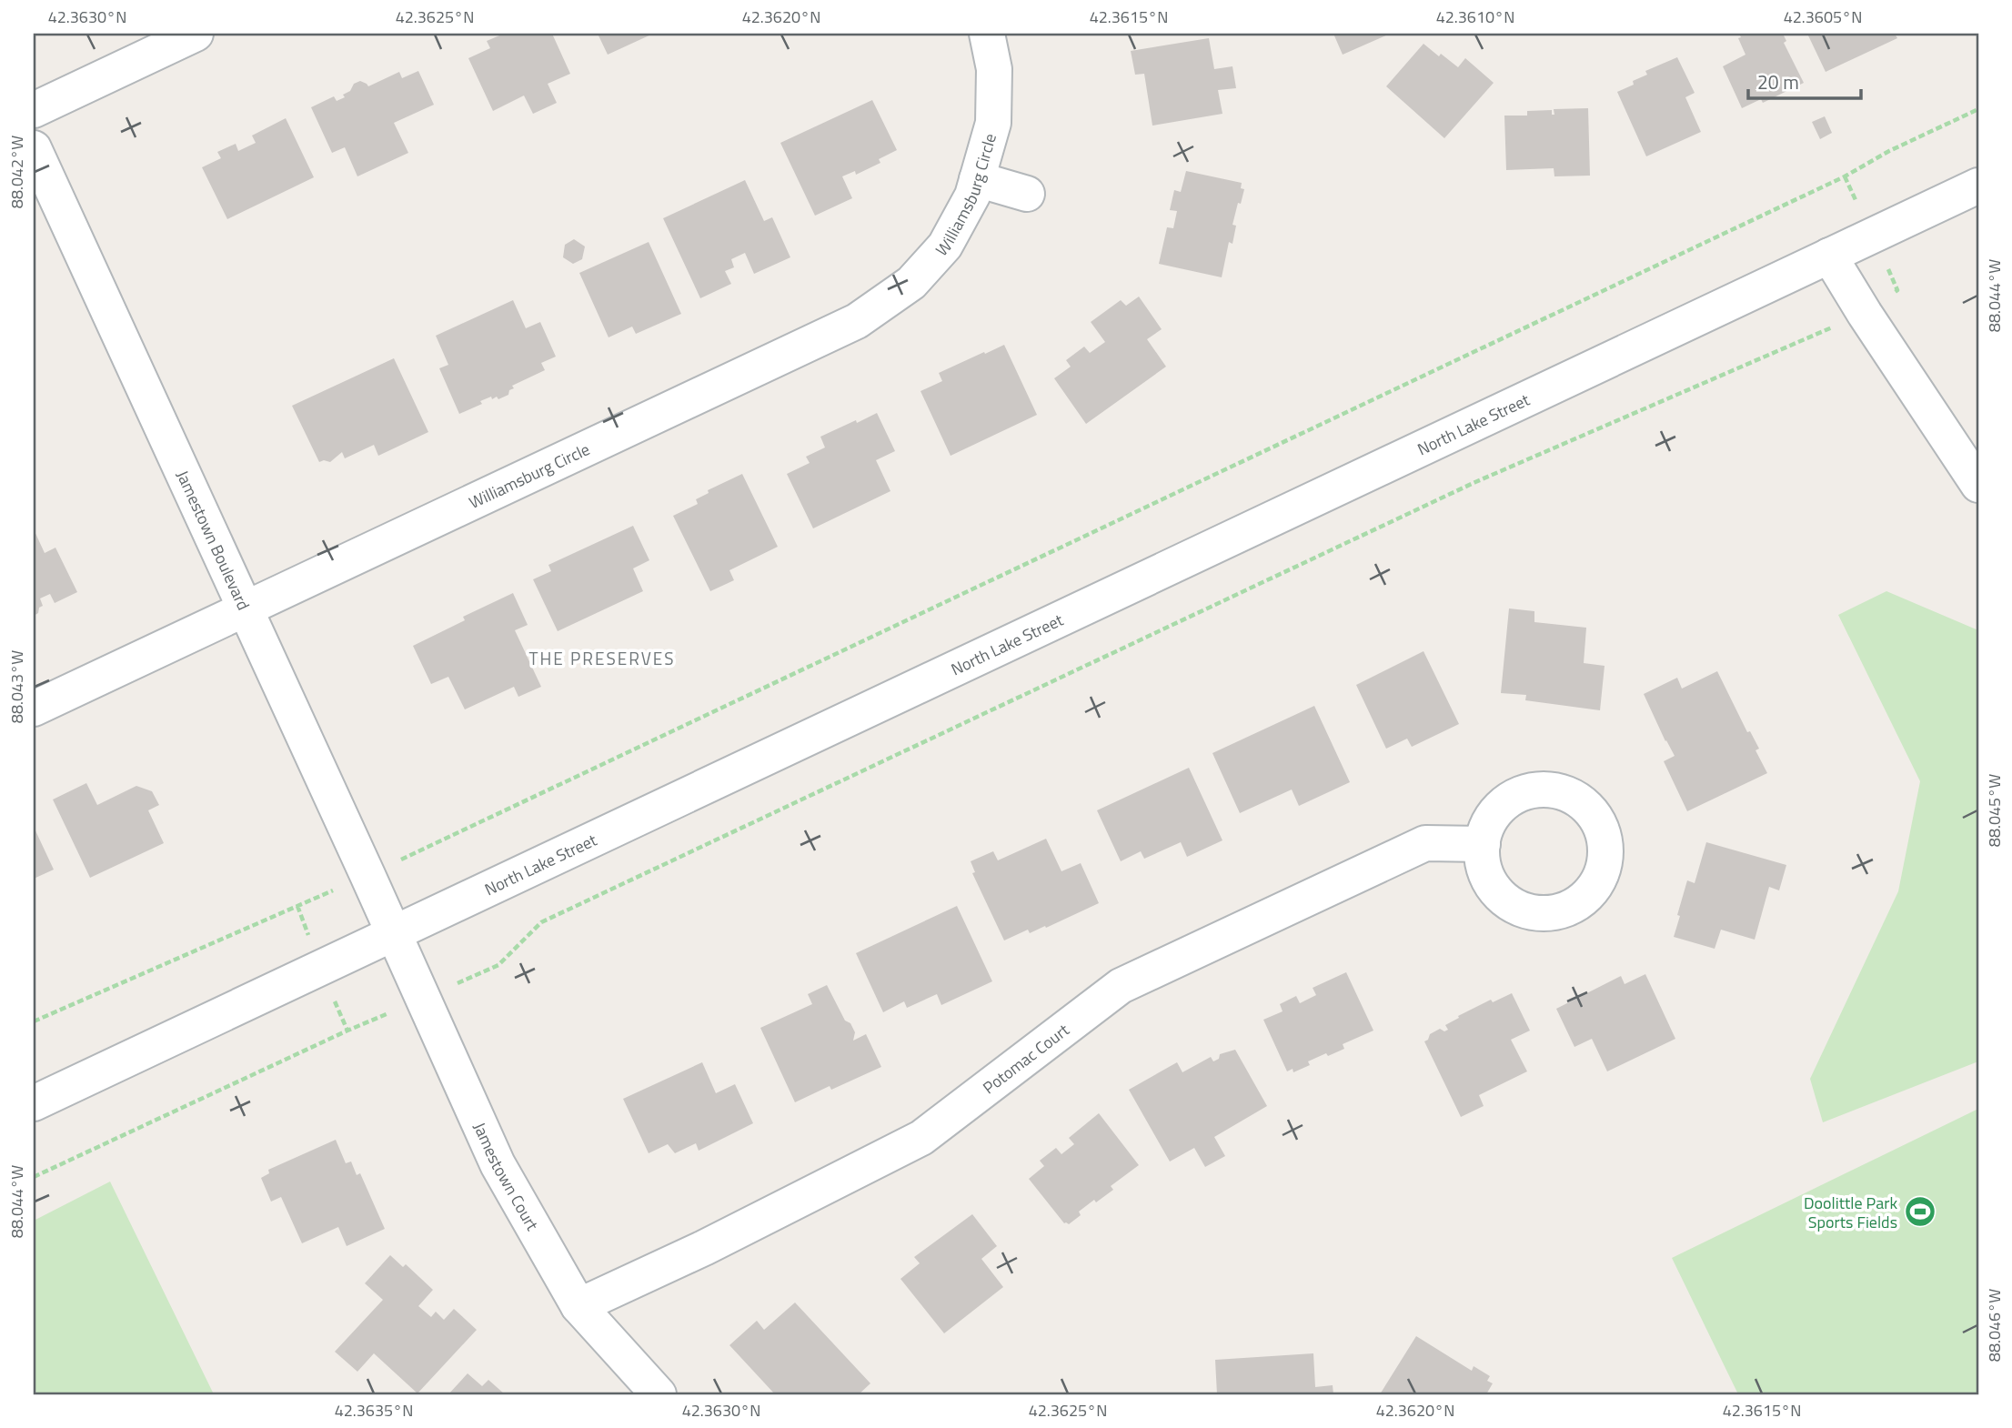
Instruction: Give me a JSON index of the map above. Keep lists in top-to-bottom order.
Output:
{
  "streets": {
    "street": [
      "Williamsburg Circle",
      "North Lake Street",
      "Jamestown Boulevard",
      "Potomac Court",
      "Jamestown Court"
    ]
  },
  "crossings": [
    ["Williamsburg Circle", "Jamestown Boulevard"],
    ["North Lake Street", "Jamestown Boulevard"],
    ["North Lake Street", "Jamestown Court"],
    ["Jamestown Boulevard", "Jamestown Court"],
    ["Potomac Court", "Jamestown Court"]
  ],
  "districts": ["THE PRESERVES"],
  "places": {
    "sports": ["Doolittle Park Sports Fields"]
  },
  "scale_bar": "20 m",
  "coordinates": [
    "42.3630°N",
    "42.3625°N",
    "42.3620°N",
    "42.3615°N",
    "42.3610°N",
    "42.3605°N",
    "88.042°W",
    "88.044°W",
    "88.043°W",
    "88.045°W",
    "88.046°W",
    "42.3635°N"
  ]
}
